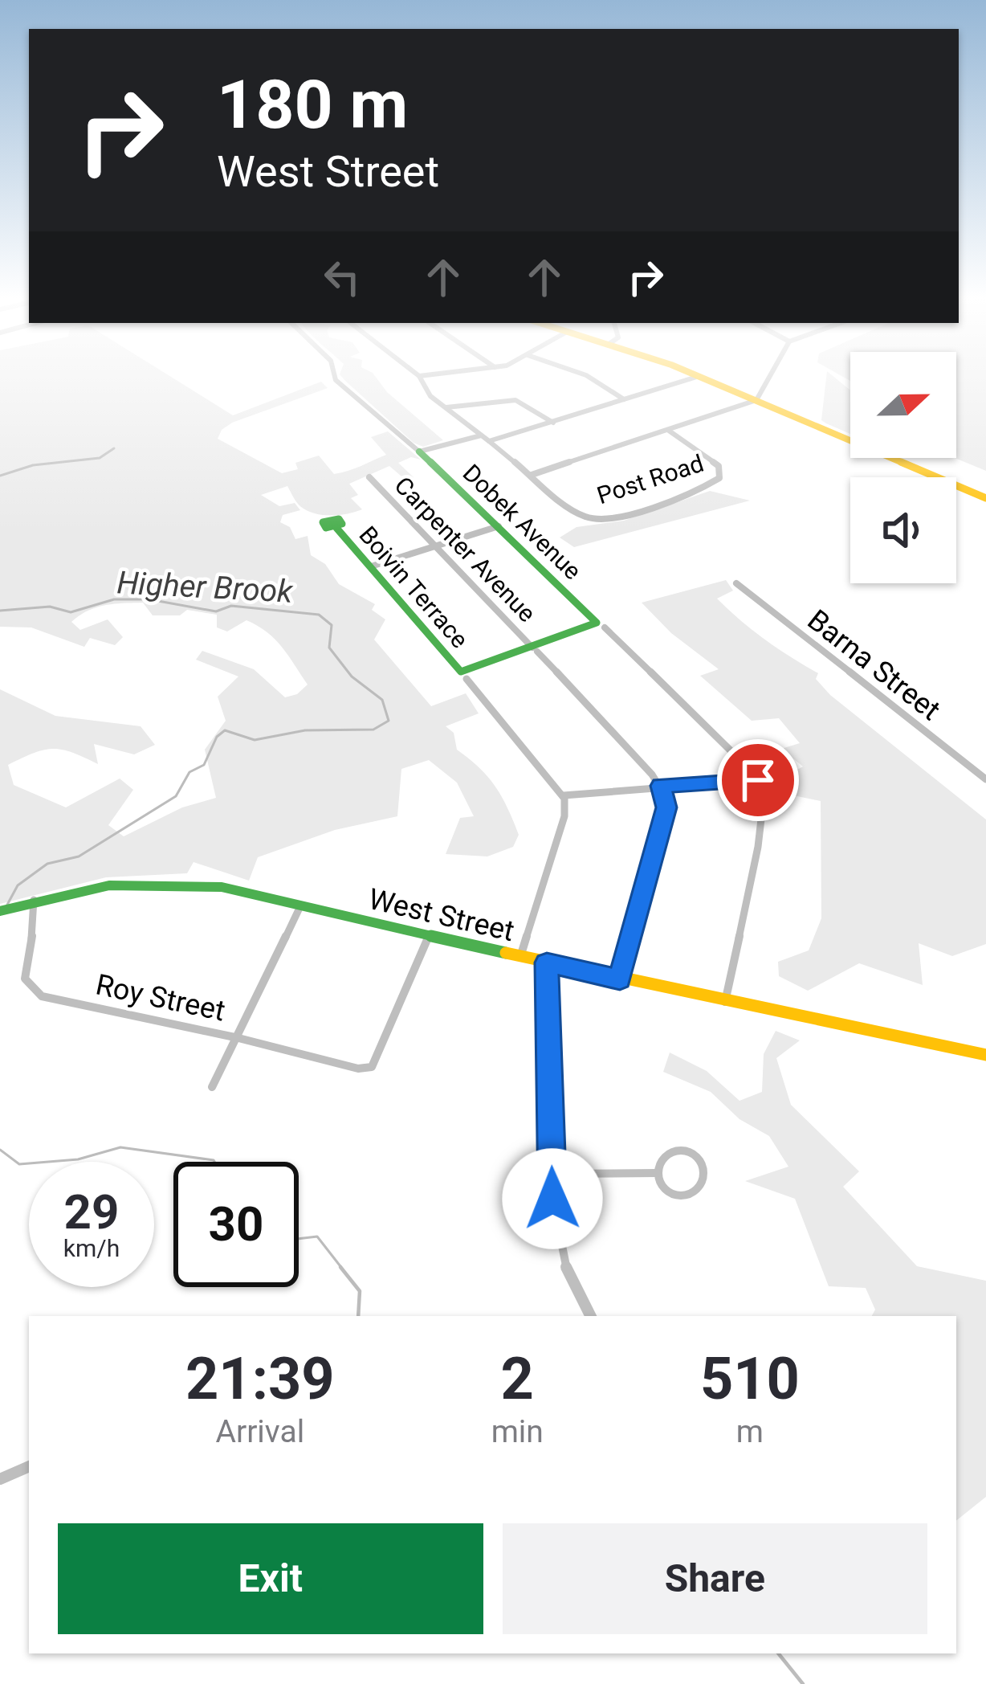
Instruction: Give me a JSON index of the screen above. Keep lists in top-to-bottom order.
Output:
{
  "streets": {
    "main road": ["Dobek Avenue", "Boivin Terrace", "West Street"],
    "street": [
      "Post Road",
      "Carpenter Avenue",
      "Barna Street",
      "Roy Street"
    ]
  },
  "crossings": [
    ["West Street", "Roy Street"]
  ],
  "water": ["Higher Brook"],
  "north": "right",
  "page": {
    "turn": ["180 m", "West Street"],
    "speed": "29 km/h",
    "limit": "30",
    "eta": [
      "21:39",
      "Arrival",
      "2",
      "min",
      "510",
      "m"
    ],
    "buttons": ["Exit", "Share"]
  }
}
